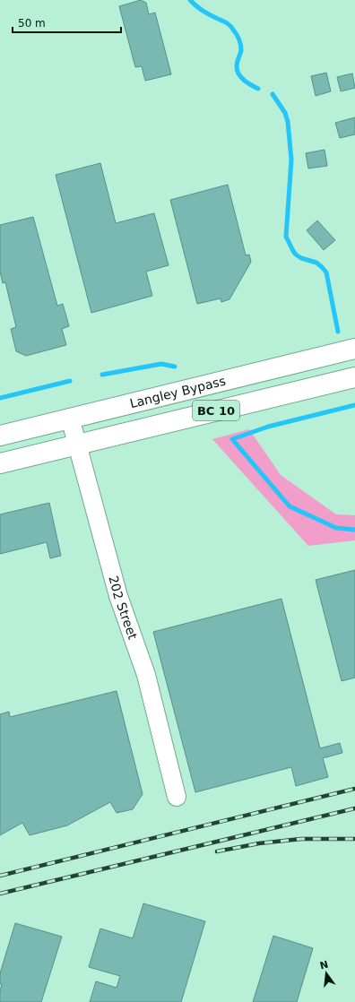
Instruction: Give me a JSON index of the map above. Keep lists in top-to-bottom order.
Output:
{
  "streets": {
    "highway": ["Langley Bypass", "BC 10"],
    "street": ["202 Street"]
  },
  "crossings": [
    ["Langley Bypass", "202 Street"],
    ["BC 10", "202 Street"]
  ],
  "scale_bar": "50 m",
  "north": "top"
}
